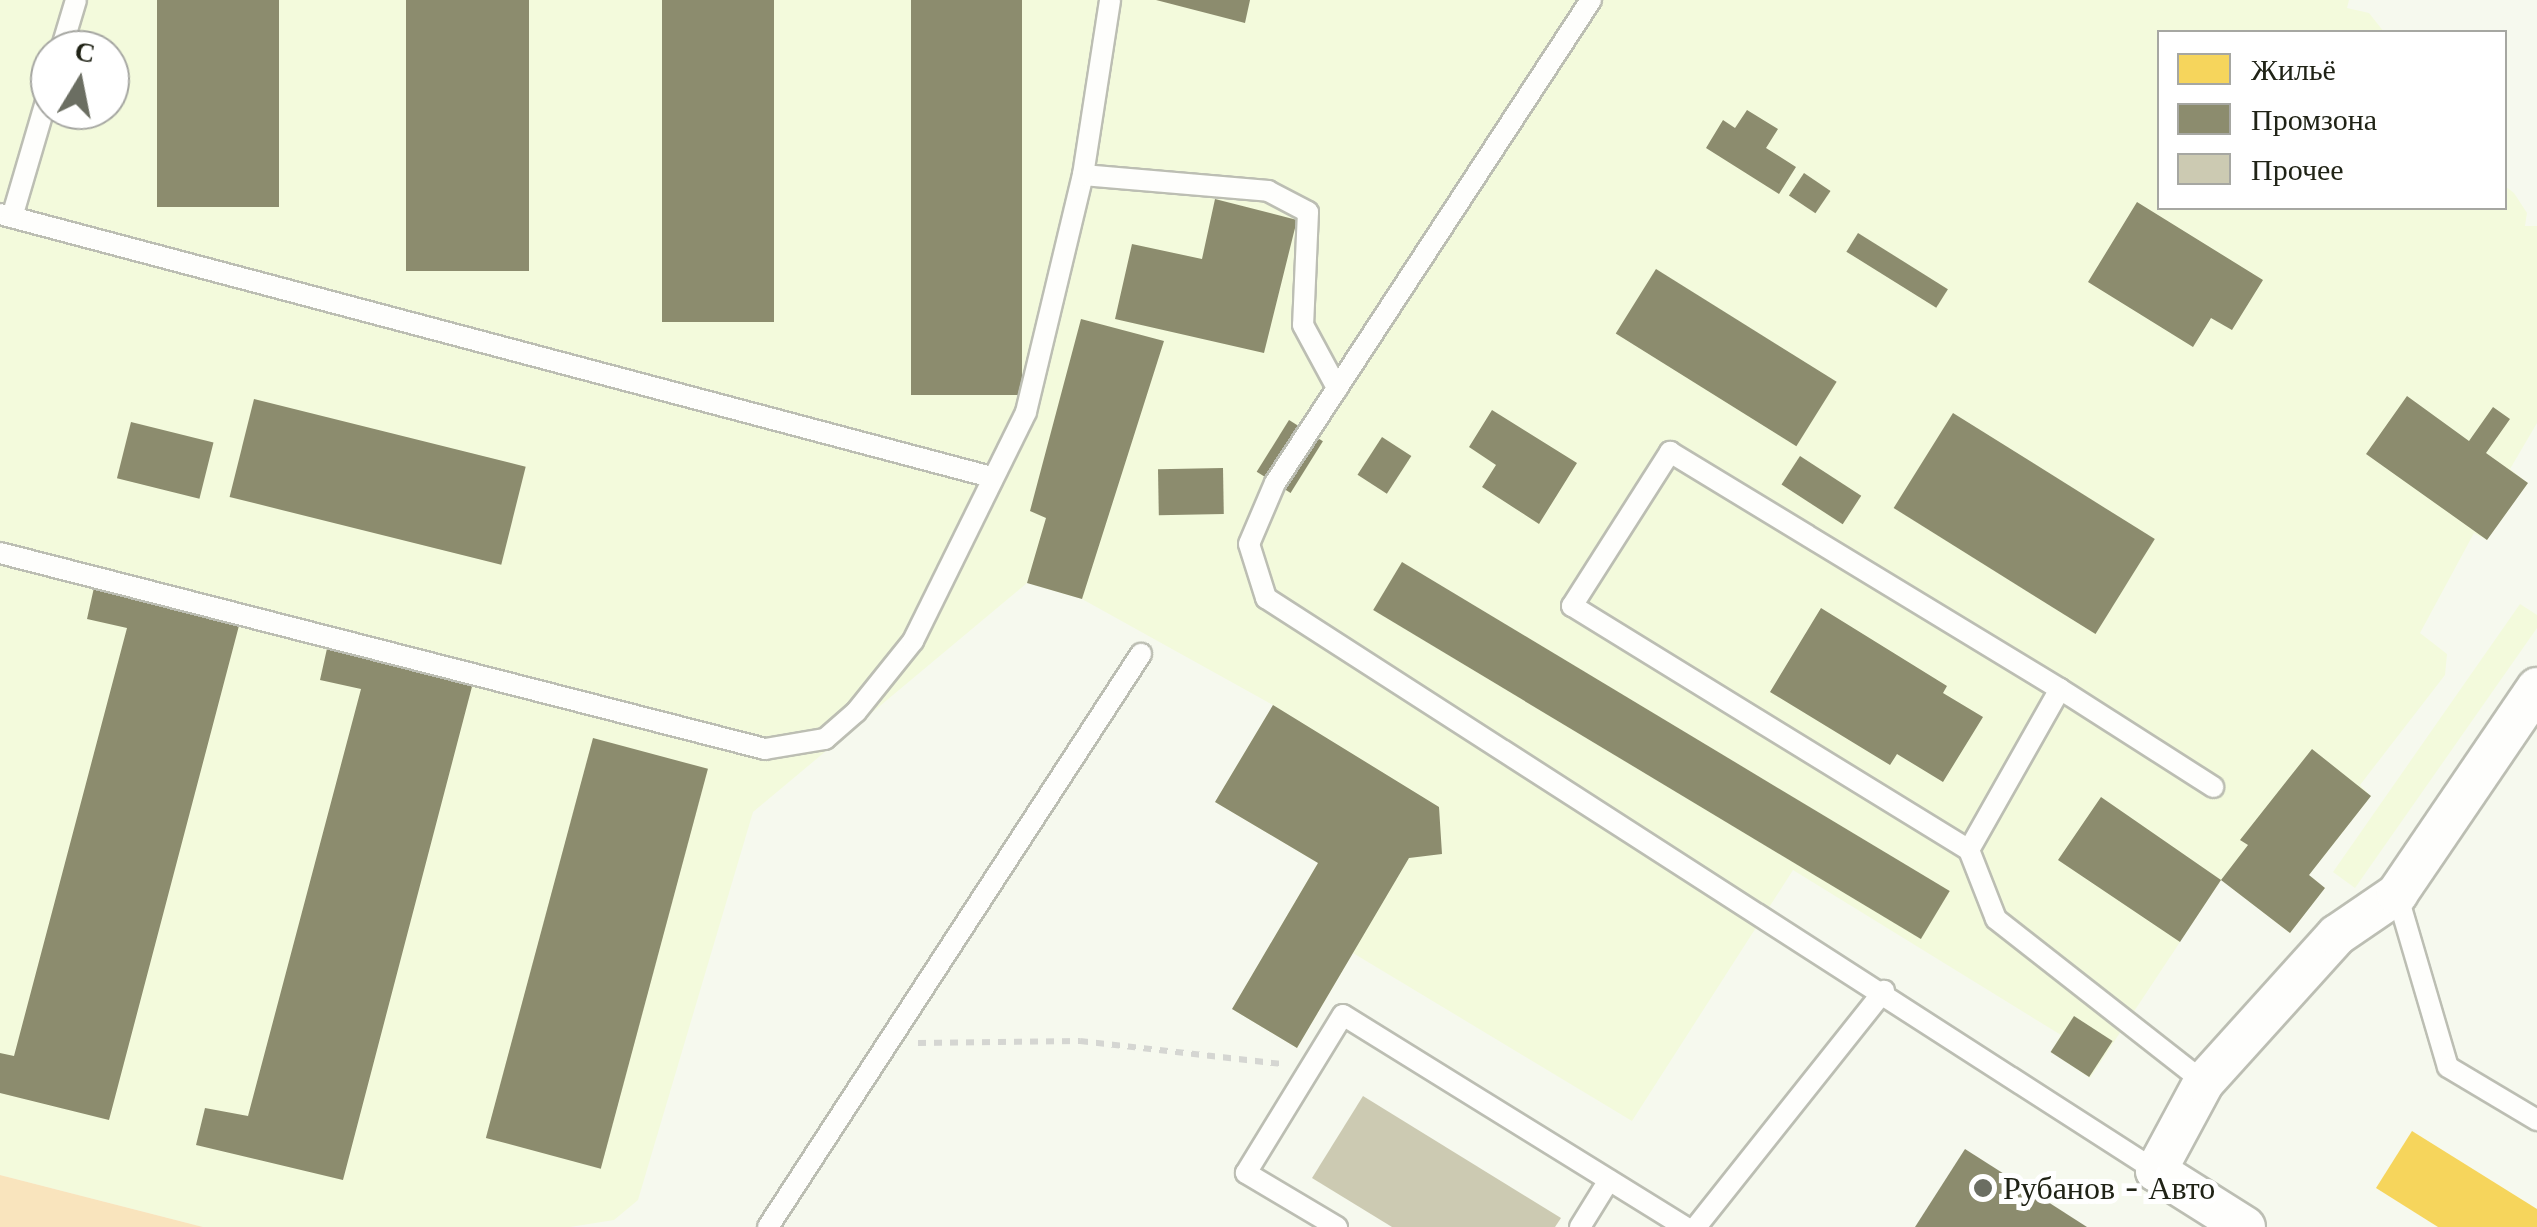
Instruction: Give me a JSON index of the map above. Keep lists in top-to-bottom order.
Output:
{
  "places": ["Рубанов - Авто"],
  "legend": ["Жильё", "Промзона", "Прочее"],
  "north": "top"
}
